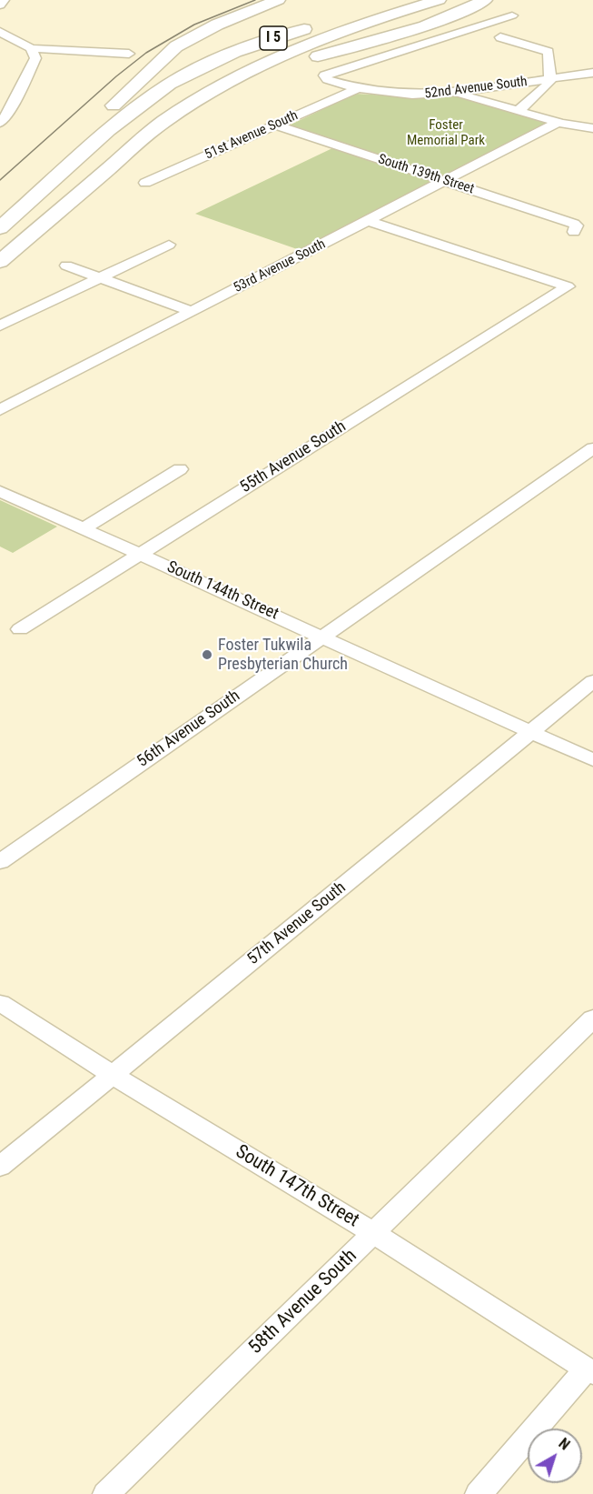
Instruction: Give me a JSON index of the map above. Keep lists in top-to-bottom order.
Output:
{
  "streets": {
    "highway": ["I 5"],
    "street": [
      "52nd Avenue South",
      "51st Avenue South",
      "South 139th Street",
      "53rd Avenue South",
      "55th Avenue South",
      "South 144th Street",
      "56th Avenue South",
      "57th Avenue South",
      "South 147th Street",
      "58th Avenue South"
    ]
  },
  "crossings": [
    ["52nd Avenue South", "51st Avenue South"],
    ["51st Avenue South", "South 139th Street"],
    ["South 139th Street", "53rd Avenue South"],
    ["53rd Avenue South", "55th Avenue South"],
    ["55th Avenue South", "South 144th Street"],
    ["South 144th Street", "56th Avenue South"],
    ["South 144th Street", "57th Avenue South"],
    ["57th Avenue South", "South 147th Street"],
    ["South 147th Street", "58th Avenue South"]
  ],
  "parks": ["Foster Memorial Park"],
  "places": ["Foster Tukwila Presbyterian Church"],
  "north": "top right"
}
